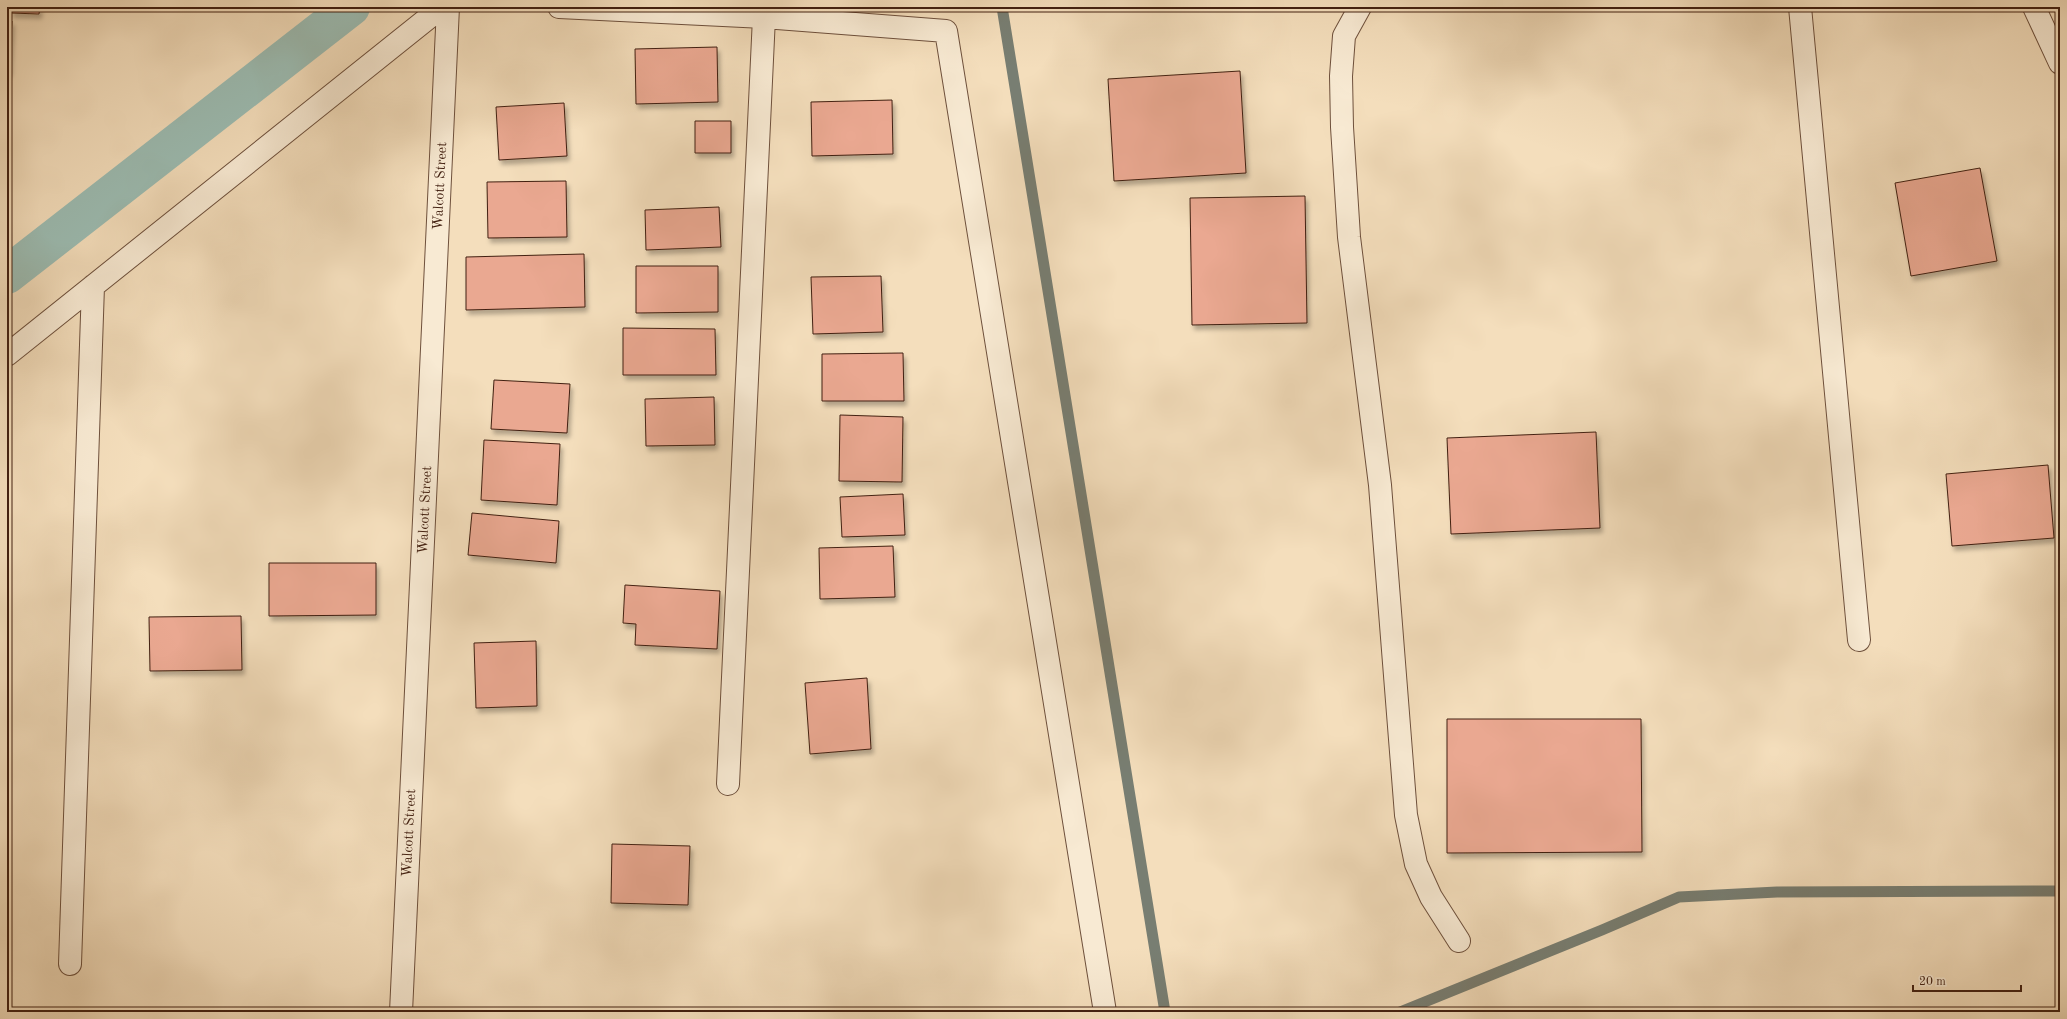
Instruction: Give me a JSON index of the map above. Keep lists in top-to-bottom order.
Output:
{
  "streets": {
    "street": ["Walcott Street"]
  },
  "scale_bar": "20 m"
}
